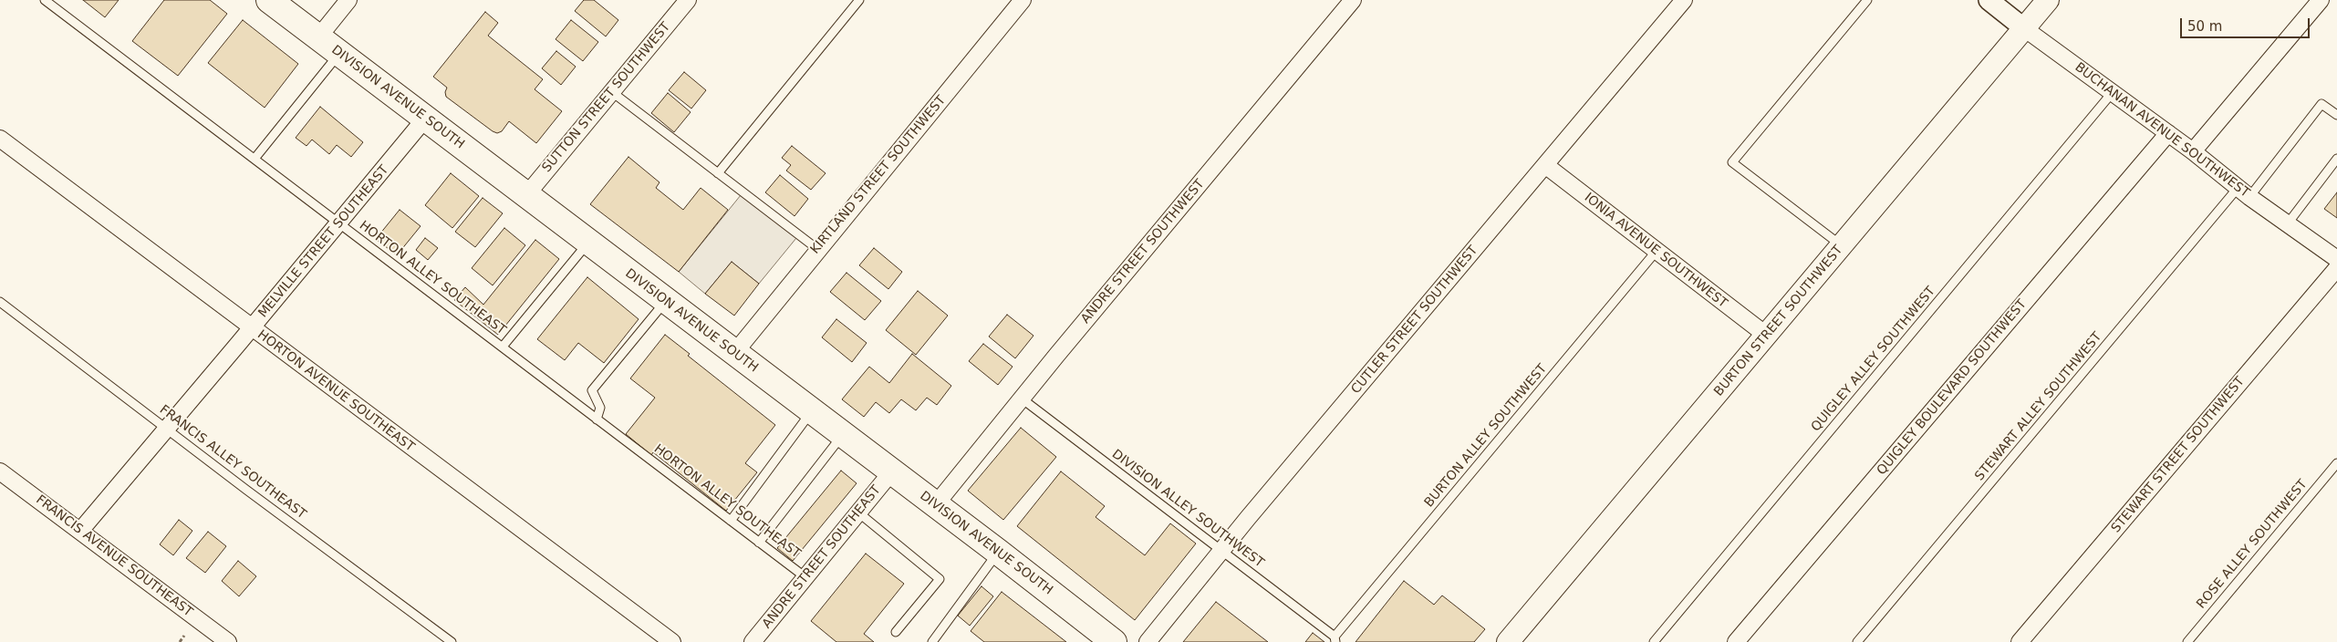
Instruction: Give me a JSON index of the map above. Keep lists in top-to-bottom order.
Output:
{
  "streets": {
    "main road": ["DIVISION AVENUE SOUTH", "BURTON STREET SOUTHWEST"],
    "street": [
      "SUTTON STREET SOUTHWEST",
      "BUCHANAN AVENUE SOUTHWEST",
      "KIRTLAND STREET SOUTHWEST",
      "MELVILLE STREET SOUTHEAST",
      "IONIA AVENUE SOUTHWEST",
      "ANDRE STREET SOUTHWEST",
      "CUTLER STREET SOUTHWEST",
      "QUIGLEY BOULEVARD SOUTHWEST",
      "HORTON AVENUE SOUTHEAST",
      "STEWART STREET SOUTHWEST",
      "FRANCIS AVENUE SOUTHEAST",
      "ANDRE STREET SOUTHEAST"
    ],
    "lane": [
      "HORTON ALLEY SOUTHEAST",
      "QUIGLEY ALLEY SOUTHWEST",
      "STEWART ALLEY SOUTHWEST",
      "BURTON ALLEY SOUTHWEST",
      "FRANCIS ALLEY SOUTHEAST",
      "DIVISION ALLEY SOUTHWEST",
      "ROSE ALLEY SOUTHWEST"
    ]
  },
  "crossings": [
    ["DIVISION AVENUE SOUTH", "SUTTON STREET SOUTHWEST"],
    ["DIVISION AVENUE SOUTH", "KIRTLAND STREET SOUTHWEST"],
    ["DIVISION AVENUE SOUTH", "MELVILLE STREET SOUTHEAST"],
    ["DIVISION AVENUE SOUTH", "ANDRE STREET SOUTHWEST"],
    ["DIVISION AVENUE SOUTH", "ANDRE STREET SOUTHEAST"],
    ["BUCHANAN AVENUE SOUTHWEST", "BURTON STREET SOUTHWEST"],
    ["BUCHANAN AVENUE SOUTHWEST", "QUIGLEY ALLEY SOUTHWEST"],
    ["BUCHANAN AVENUE SOUTHWEST", "QUIGLEY BOULEVARD SOUTHWEST"],
    ["BUCHANAN AVENUE SOUTHWEST", "STEWART ALLEY SOUTHWEST"],
    ["MELVILLE STREET SOUTHEAST", "HORTON ALLEY SOUTHEAST"],
    ["MELVILLE STREET SOUTHEAST", "HORTON AVENUE SOUTHEAST"],
    ["MELVILLE STREET SOUTHEAST", "FRANCIS ALLEY SOUTHEAST"],
    ["MELVILLE STREET SOUTHEAST", "FRANCIS AVENUE SOUTHEAST"],
    ["IONIA AVENUE SOUTHWEST", "CUTLER STREET SOUTHWEST"],
    ["IONIA AVENUE SOUTHWEST", "BURTON STREET SOUTHWEST"],
    ["IONIA AVENUE SOUTHWEST", "BURTON ALLEY SOUTHWEST"],
    ["ANDRE STREET SOUTHWEST", "DIVISION ALLEY SOUTHWEST"],
    ["HORTON ALLEY SOUTHEAST", "ANDRE STREET SOUTHEAST"],
    ["CUTLER STREET SOUTHWEST", "DIVISION ALLEY SOUTHWEST"],
    ["BURTON ALLEY SOUTHWEST", "DIVISION ALLEY SOUTHWEST"]
  ],
  "scale_bar": "50 m"
}
